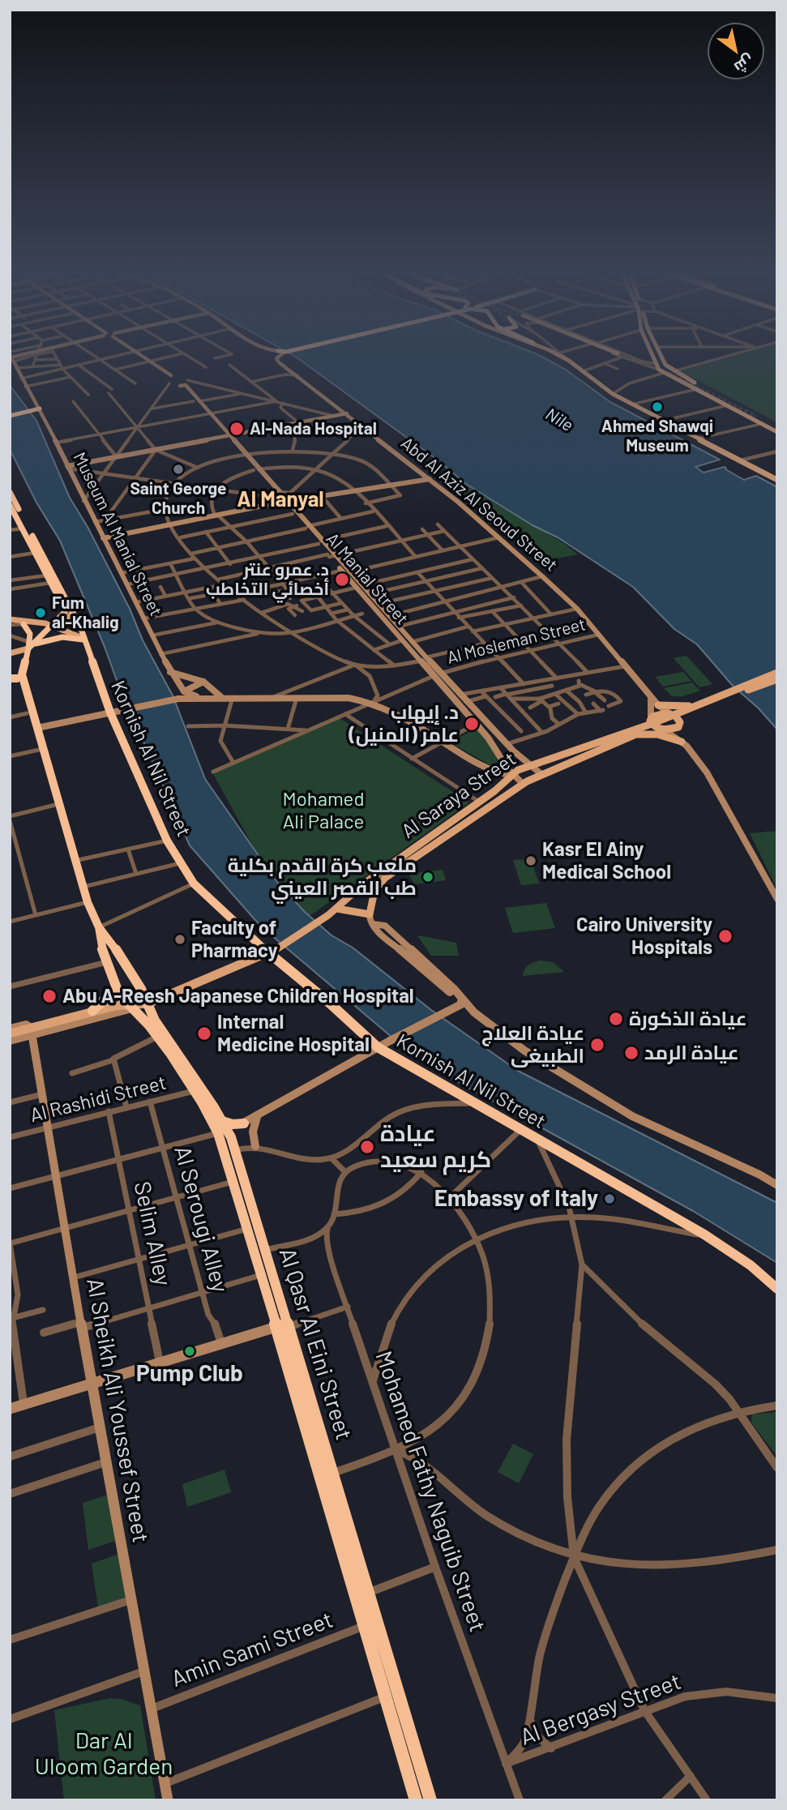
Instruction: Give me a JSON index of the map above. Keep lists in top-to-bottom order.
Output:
{
  "streets": {
    "highway": ["Kornish Al Nil Street", "Al Qasr Al Eini Street"],
    "main road": ["Al Saraya Street"],
    "street": [
      "Abd Al Aziz Al Seoud Street",
      "Museum Al Manial Street",
      "Al Manial Street",
      "Al Mosleman Street",
      "Al Rashidi Street",
      "Al Serougi Alley",
      "Selim Alley",
      "Al Sheikh Ali Youssef Street",
      "Mohamed Fathy Naguib Street",
      "Amin Sami Street",
      "Al Bergasy Street"
    ]
  },
  "crossings": [
    ["Abd Al Aziz Al Seoud Street", "Al Mosleman Street"],
    ["Abd Al Aziz Al Seoud Street", "Al Saraya Street"],
    ["Al Manial Street", "Al Mosleman Street"],
    ["Al Manial Street", "Al Saraya Street"],
    ["Kornish Al Nil Street", "Al Saraya Street"],
    ["Al Saraya Street", "Al Qasr Al Eini Street"],
    ["Al Saraya Street", "Al Sheikh Ali Youssef Street"],
    ["Al Rashidi Street", "Al Serougi Alley"],
    ["Al Rashidi Street", "Selim Alley"],
    ["Al Rashidi Street", "Al Qasr Al Eini Street"],
    ["Al Rashidi Street", "Al Sheikh Ali Youssef Street"],
    ["Al Qasr Al Eini Street", "Amin Sami Street"],
    ["Al Sheikh Ali Youssef Street", "Amin Sami Street"],
    ["Mohamed Fathy Naguib Street", "Al Bergasy Street"]
  ],
  "districts": ["Al Manyal"],
  "water": ["Nile"],
  "parks": ["Mohamed Ali Palace", "Dar Al Uloom Garden"],
  "places": [
    "Ahmed Shawqi Museum",
    "Al-Nada Hospital",
    "Saint George Church",
    "د. عمرو عنتر أخصائي التخاطب",
    "Fum al-Khalig",
    "د. إيهاب عامر (المنيل)",
    "Kasr El Ainy Medical School",
    "ملعب كرة القدم بكلية طب القصر العيني",
    "Cairo University Hospitals",
    "Faculty of Pharmacy",
    "Abu A-Reesh Japanese Children Hospital",
    "عيادة الذكورة",
    "Internal Medicine Hospital",
    "عيادة العلاج الطبيغى",
    "عيادة الرمد",
    "عيادة كريم سعيد",
    "Embassy of Italy",
    "Pump Club"
  ],
  "north": "bottom right"
}
